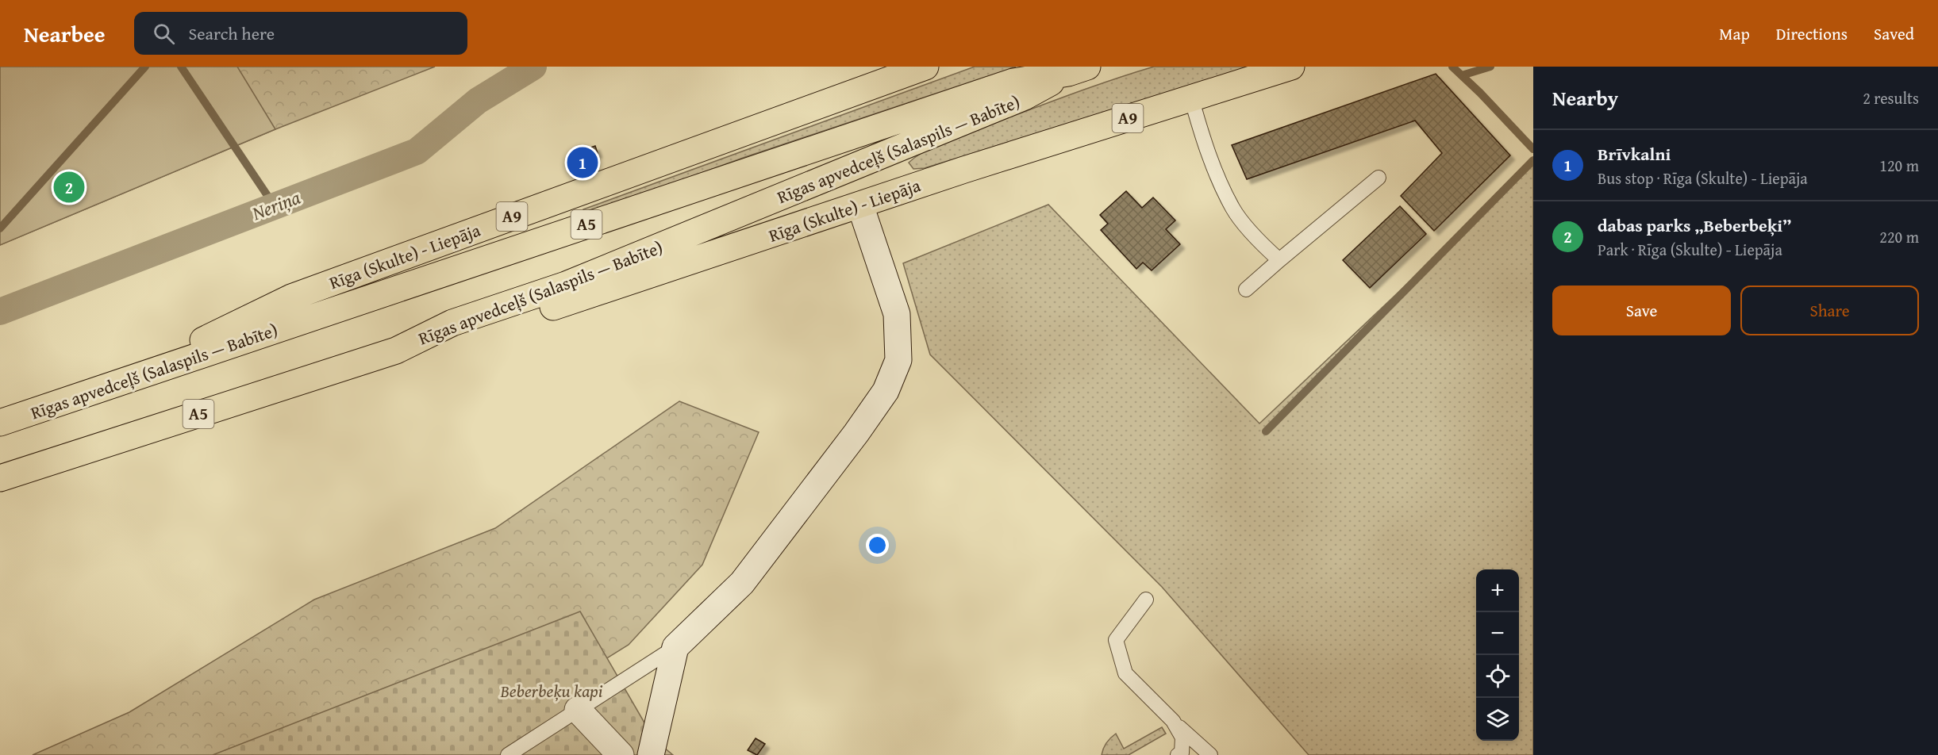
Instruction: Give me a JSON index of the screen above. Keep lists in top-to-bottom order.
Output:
{
  "streets": {
    "highway": [
      "A9",
      "Rīgas apvedceļš (Salaspils — Babīte)",
      "Rīga (Skulte) - Liepāja",
      "A5"
    ]
  },
  "crossings": [
    ["Rīgas apvedceļš (Salaspils — Babīte)", "Rīga (Skulte) - Liepāja"]
  ],
  "water": ["Neriņa"],
  "parks": ["Beberbeķu kapi"],
  "page": {
    "header": "Nearbee",
    "search": "Search here",
    "nav": ["Map", "Directions", "Saved"],
    "heading": ["Nearby", "2 results"],
    "list": [
      {
        "mark": "1",
        "name": "Brīvkalni",
        "note": "Bus stop · Rīga (Skulte) - Liepāja",
        "value": "120 m"
      },
      {
        "mark": "2",
        "name": "dabas parks „Beberbeķi”",
        "note": "Park · Rīga (Skulte) - Liepāja",
        "value": "220 m"
      }
    ],
    "pins": ["1", "2"],
    "buttons": ["Save", "Share"],
    "map_buttons": ["+", "−"]
  }
}
